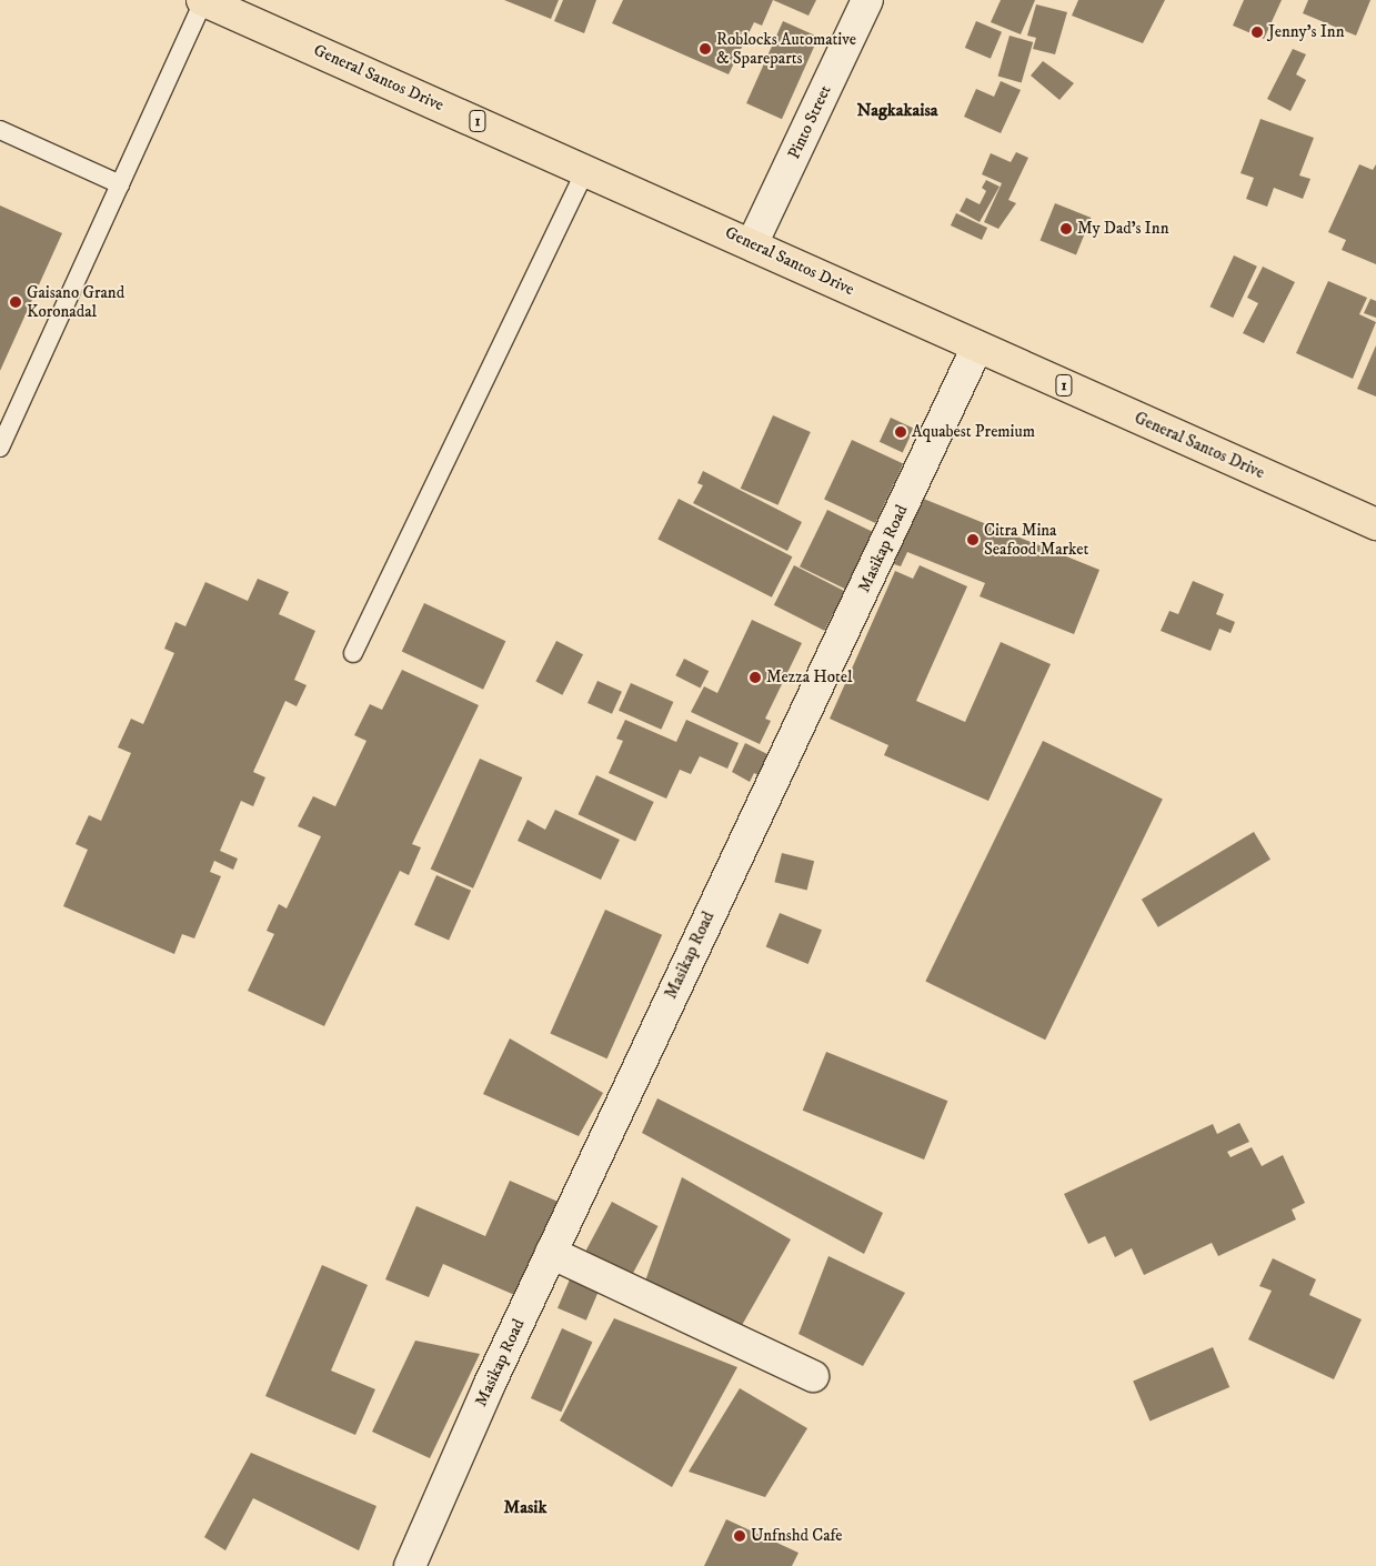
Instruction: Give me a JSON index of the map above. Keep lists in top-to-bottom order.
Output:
{
  "streets": {
    "highway": ["General Santos Drive", "1"],
    "street": ["Pinto Street", "Masikap Road"]
  },
  "crossings": [
    ["General Santos Drive", "Pinto Street"],
    ["General Santos Drive", "Masikap Road"]
  ],
  "districts": ["Nagkakaisa", "Masik"],
  "places": [
    "Jenny's Inn",
    "Roblocks Automative & Spareparts",
    "My Dad's Inn",
    "Gaisano Grand Koronadal",
    "Aquabest Premium",
    "Citra Mina Seafood Market",
    "Mezza Hotel",
    "Unfnshd Cafe"
  ]
}
